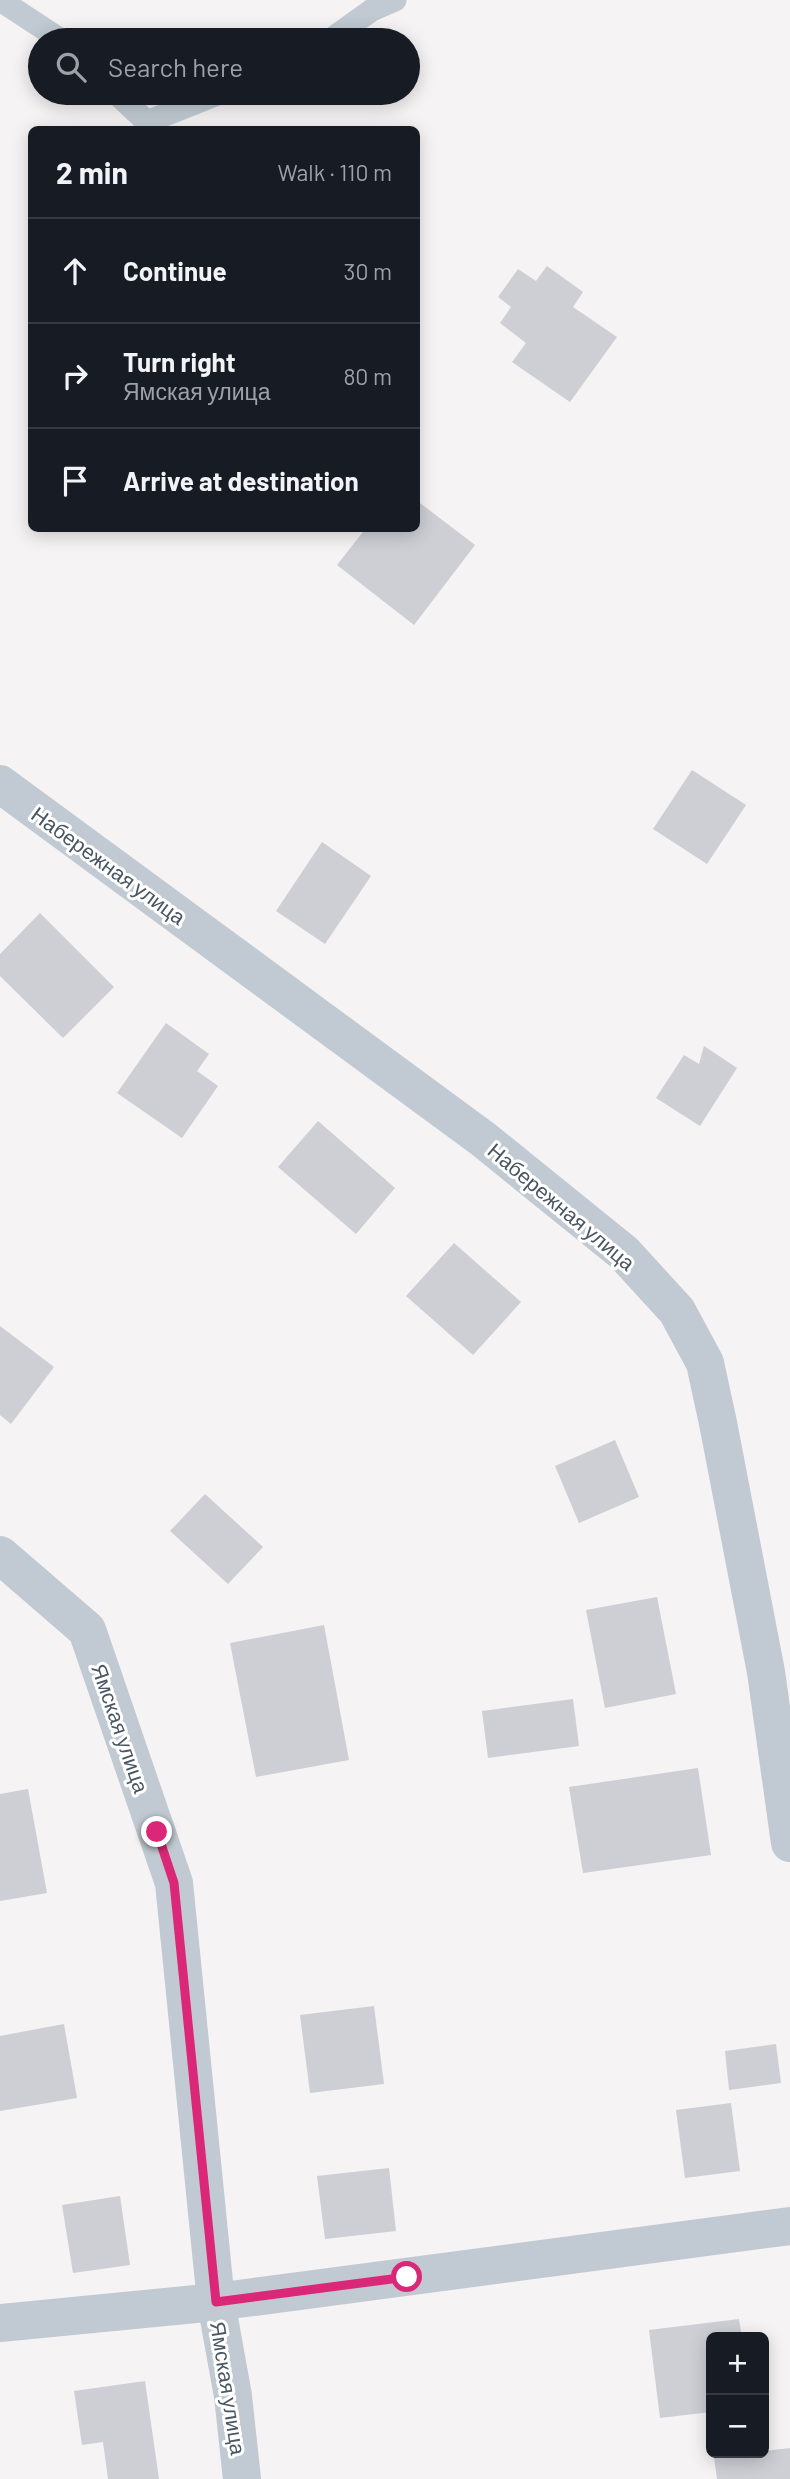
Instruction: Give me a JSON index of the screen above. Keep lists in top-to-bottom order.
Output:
{
  "streets": {
    "street": ["Набережная улица", "Ямская улица"]
  },
  "page": {
    "search": "Search here",
    "heading": ["2 min", "Walk · 110 m"],
    "list": [
      ["Continue", "30 m"],
      ["Turn right", "Ямская улица", "80 m"],
      "Arrive at destination"
    ],
    "map_buttons": ["+", "−"]
  }
}
